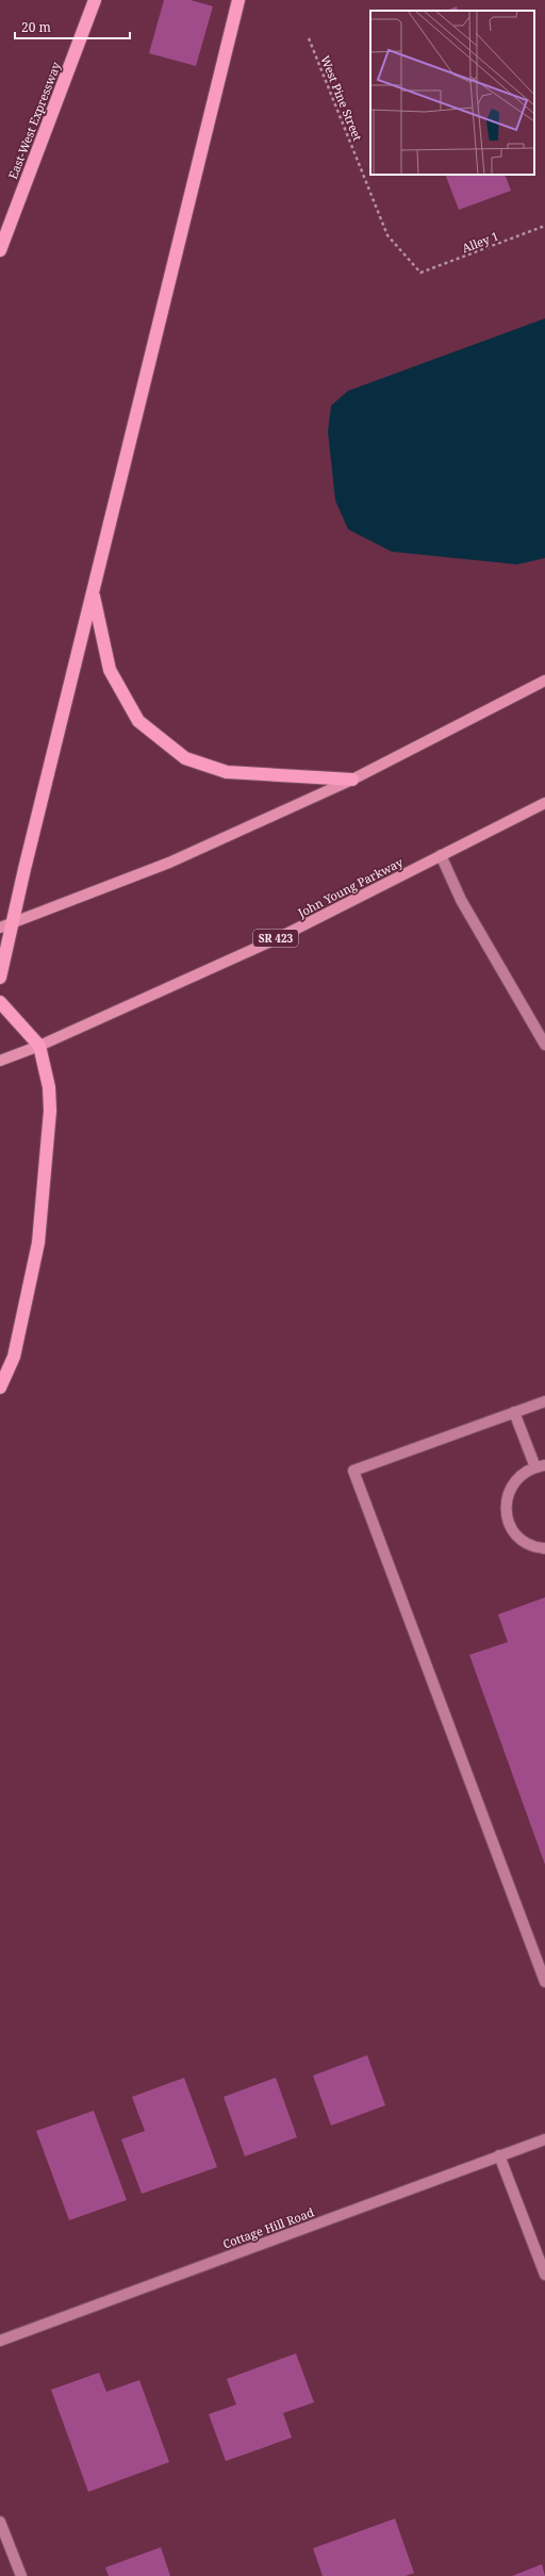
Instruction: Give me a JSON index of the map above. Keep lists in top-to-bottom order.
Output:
{
  "streets": {
    "highway": ["East-West Expressway"],
    "main road": ["John Young Parkway", "SR 423"],
    "street": ["Cottage Hill Road"],
    "path": ["West Pine Street", "Alley 1"]
  },
  "crossings": [
    ["West Pine Street", "Alley 1"]
  ],
  "scale_bar": "20 m"
}
